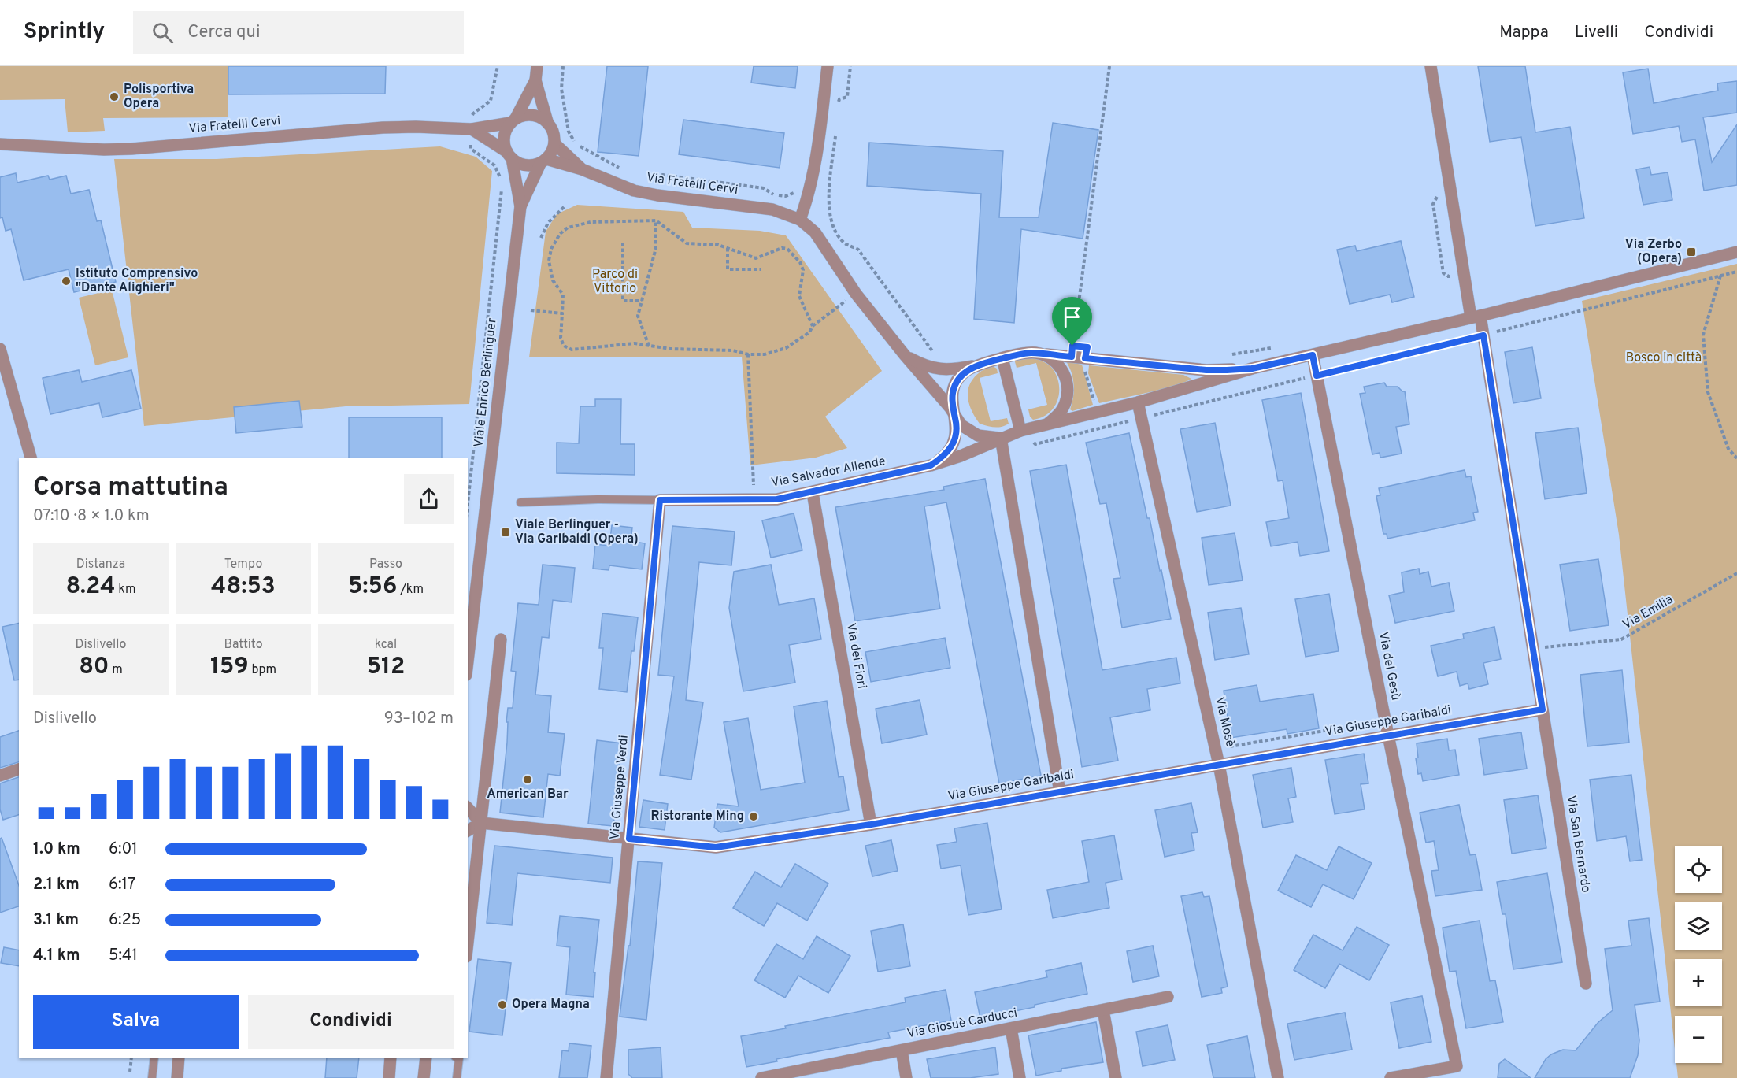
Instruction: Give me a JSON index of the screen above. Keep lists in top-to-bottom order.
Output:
{
  "streets": {
    "street": [
      "Via Fratelli Cervi",
      "Viale Enrico Berlinguer",
      "Via Salvador Allende",
      "Via dei Fiori",
      "Via del Gesù",
      "Via Giuseppe Garibaldi",
      "Via Mosè",
      "Via Giuseppe Verdi",
      "Via San Bernardo",
      "Via Giosuè Carducci"
    ],
    "path": ["Via Emilia"]
  },
  "crossings": [
    ["Via Fratelli Cervi", "Viale Enrico Berlinguer"],
    ["Via Salvador Allende", "Via dei Fiori"],
    ["Via Salvador Allende", "Via Mosè"],
    ["Via Salvador Allende", "Via Giuseppe Verdi"],
    ["Via Emilia", "Via San Bernardo"],
    ["Via dei Fiori", "Via Giuseppe Garibaldi"],
    ["Via del Gesù", "Via Giuseppe Garibaldi"],
    ["Via Giuseppe Garibaldi", "Via Mosè"],
    ["Via Giuseppe Garibaldi", "Via Giuseppe Verdi"],
    ["Via Giuseppe Garibaldi", "Via San Bernardo"]
  ],
  "parks": ["Parco di Vittorio", "Bosco in città"],
  "places": {
    "other": [
      "Polisportiva Opera",
      "Istituto Comprensivo \"Dante Alighieri\"",
      "American Bar",
      "Ristorante Ming",
      "Opera Magna"
    ],
    "transit": ["Via Zerbo (Opera)", "Viale Berlinguer - Via Garibaldi (Opera)"]
  },
  "page": {
    "header": "Sprintly",
    "search": "Cerca qui",
    "nav": ["Mappa", "Livelli", "Condividi"],
    "heading": ["Corsa mattutina", "07:10 · 8 × 1.0 km"],
    "stats": [
      ["Distanza", "8.24 km"],
      ["Tempo", "48:53"],
      ["Passo", "5:56 /km"],
      ["Dislivello", "80 m"],
      ["Battito", "159 bpm"],
      ["kcal", "512"]
    ],
    "chart": ["Dislivello", "93–102 m"],
    "list": [
      {
        "name": "1.0 km",
        "note": "6:01"
      },
      {
        "name": "2.1 km",
        "note": "6:17"
      },
      {
        "name": "3.1 km",
        "note": "6:25"
      },
      {
        "name": "4.1 km",
        "note": "5:41"
      }
    ],
    "map_buttons": ["+", "−"],
    "buttons": ["Salva", "Condividi"]
  }
}
